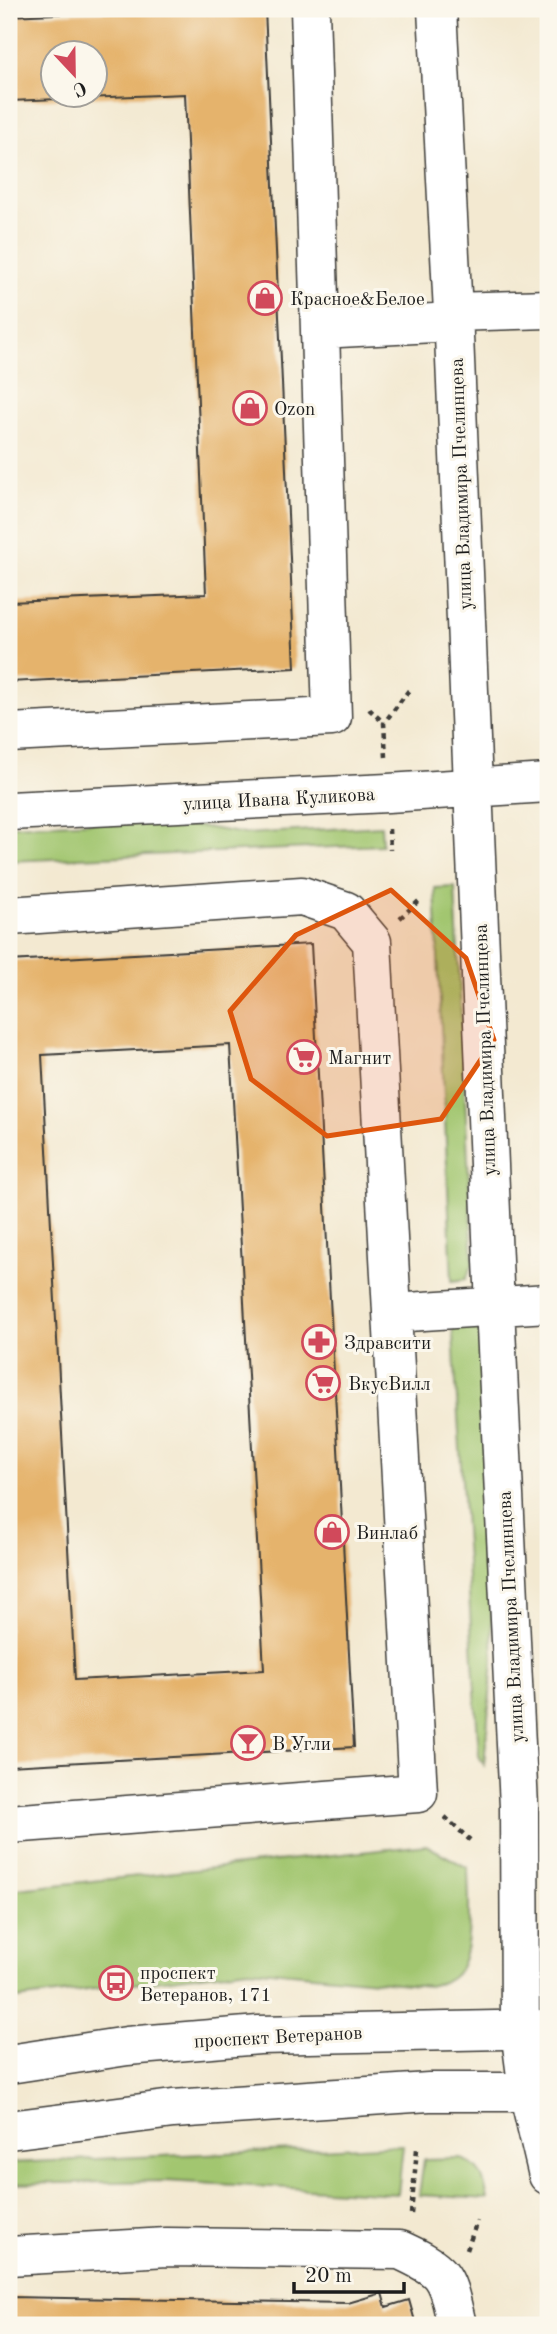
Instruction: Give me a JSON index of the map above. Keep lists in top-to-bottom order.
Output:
{
  "streets": {
    "street": ["улица Владимира Пчелинцева", "улица Ивана Куликова", "проспект Ветеранов"]
  },
  "crossings": [
    ["улица Владимира Пчелинцева", "улица Ивана Куликова"],
    ["улица Владимира Пчелинцева", "проспект Ветеранов"]
  ],
  "places": {
    "shop": ["Красное&Белое", "Ozon", "Винлаб"],
    "supermarket": ["Магнит", "ВкусВилл"],
    "pharmacy": ["Здравсити"],
    "bar": ["В Угли"],
    "bus stop": ["проспект Ветеранов, 171"]
  },
  "scale_bar": "20 m",
  "north": "bottom"
}
